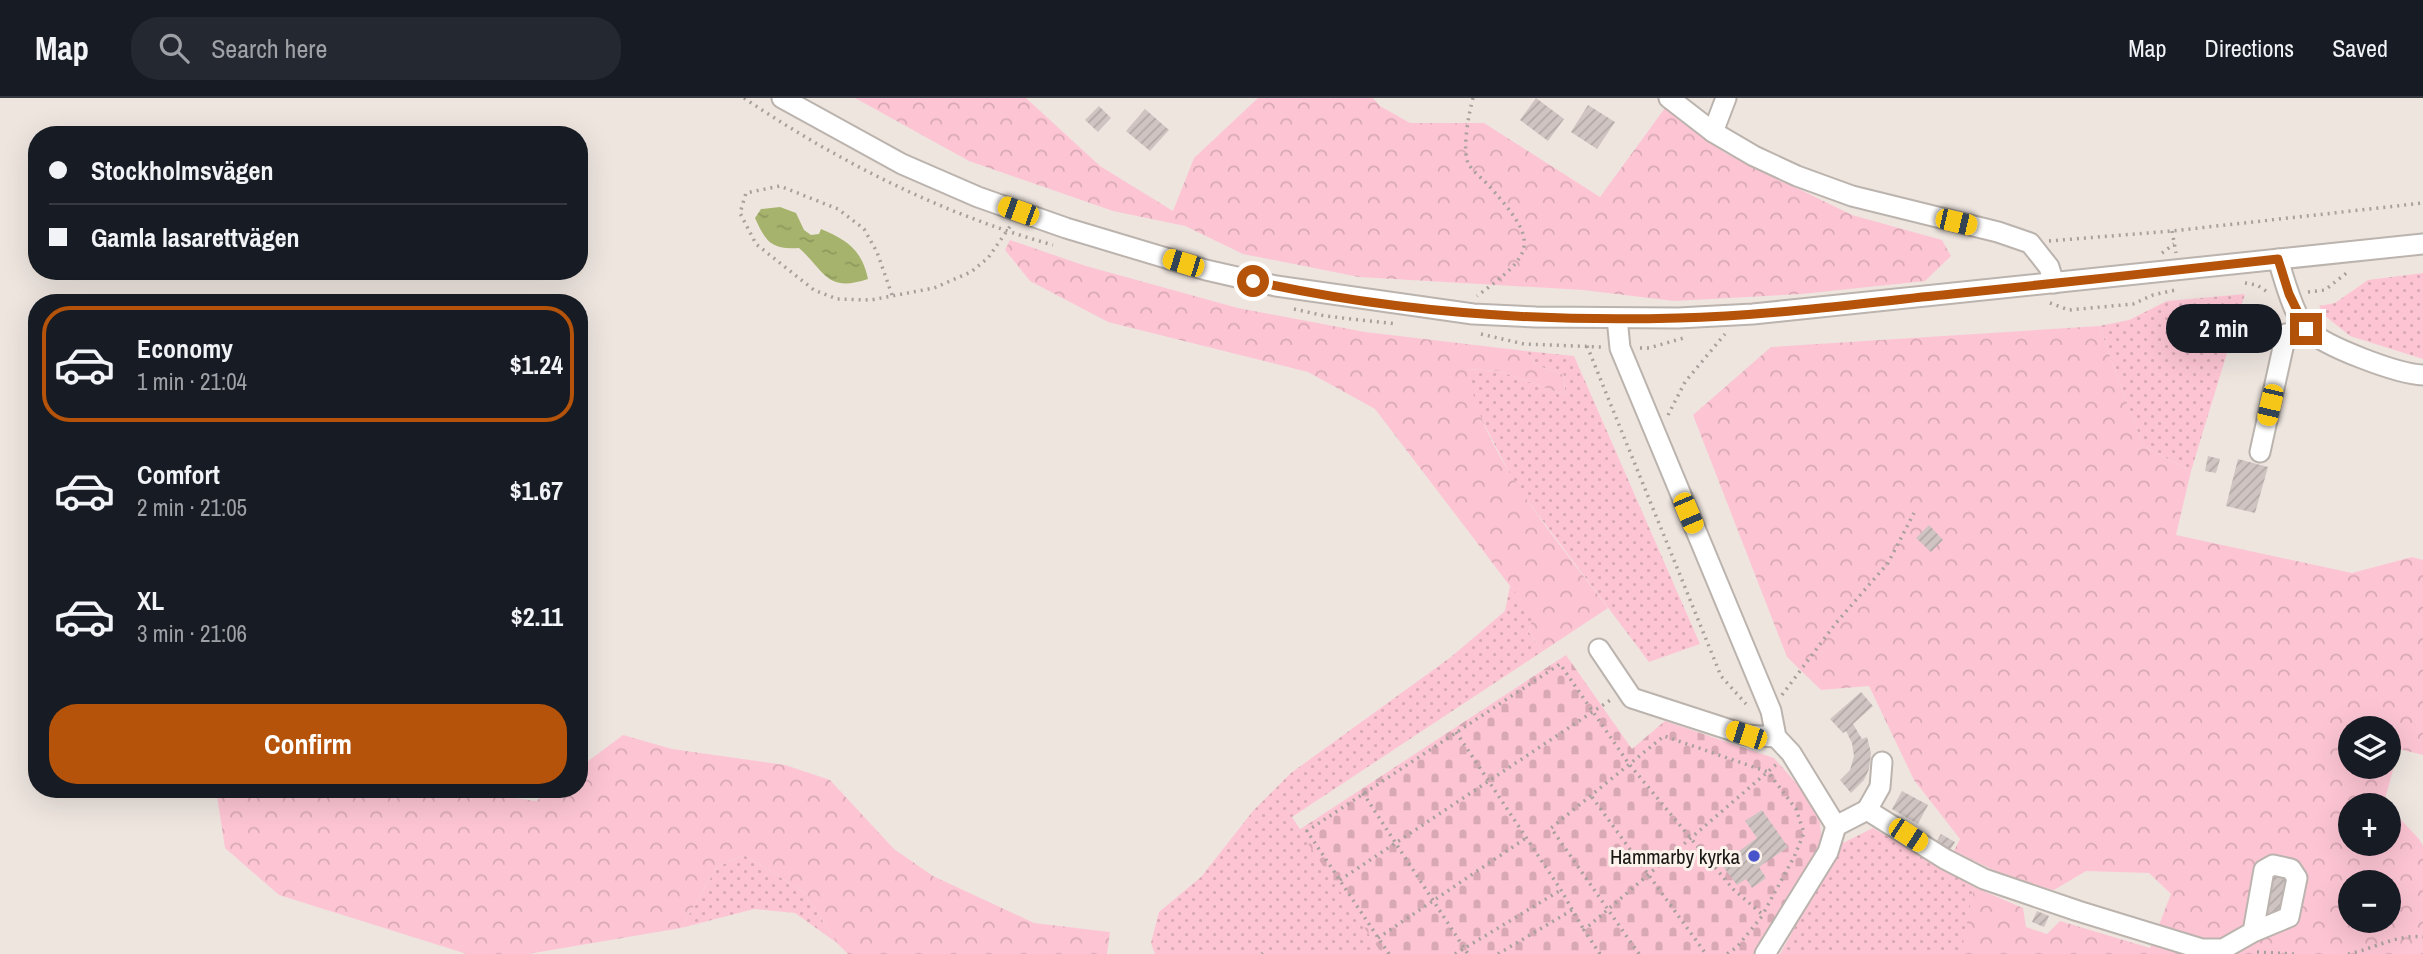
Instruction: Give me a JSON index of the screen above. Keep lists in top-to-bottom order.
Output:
{
  "places": ["Hammarby kyrka"],
  "page": {
    "header": "Map",
    "search": "Search here",
    "nav": ["Map", "Directions", "Saved"],
    "banner": ["Stockholmsvägen", "Gamla lasarettvägen"],
    "bubble": "2 min",
    "list": [
      {
        "name": "Economy",
        "note": "1 min · 21:04",
        "value": "$1.24"
      },
      {
        "name": "Comfort",
        "note": "2 min · 21:05",
        "value": "$1.67"
      },
      {
        "name": "XL",
        "note": "3 min · 21:06",
        "value": "$2.11"
      }
    ],
    "buttons": "Confirm",
    "map_buttons": ["+", "−"]
  }
}
